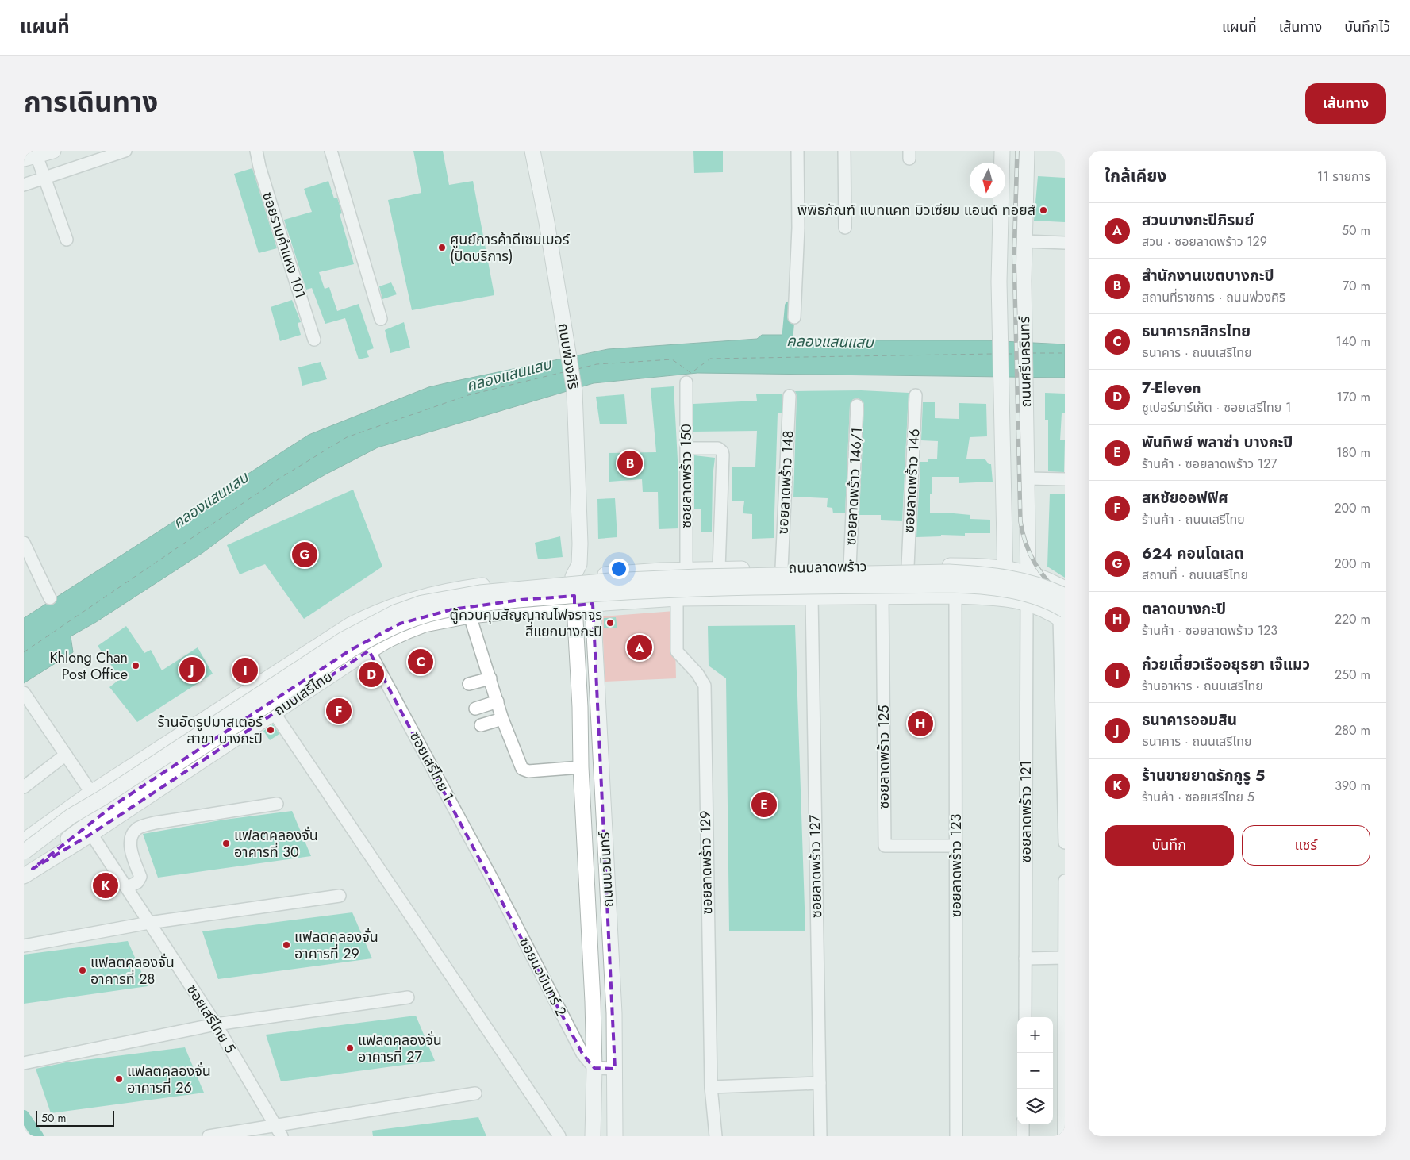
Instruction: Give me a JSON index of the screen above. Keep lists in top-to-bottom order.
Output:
{
  "streets": {
    "main road": [
      "ถนนพ่วงศิริ",
      "ถนนศรีนครินทร์",
      "ถนนลาดพร้าว",
      "ถนนเสรีไทย",
      "ถนนนวมินทร์"
    ],
    "street": [
      "ซอยรามคำแหง 101",
      "ซอยลาดพร้าว 150",
      "ซอยลาดพร้าว 146",
      "ซอยลาดพร้าว 148",
      "ซอยลาดพร้าว 146/1",
      "ซอยลาดพร้าว 125",
      "ซอยเสรีไทย 1",
      "ซอยลาดพร้าว 121",
      "ซอยลาดพร้าว 129",
      "ซอยลาดพร้าว 123",
      "ซอยลาดพร้าว 127",
      "ซอยนวมินทร์ 2",
      "ซอยเสรีไทย 5"
    ]
  },
  "crossings": [
    ["ถนนพ่วงศิริ", "ถนนลาดพร้าว"],
    ["ถนนพ่วงศิริ", "ถนนเสรีไทย"],
    ["ถนนพ่วงศิริ", "ถนนนวมินทร์"],
    ["ถนนศรีนครินทร์", "ถนนลาดพร้าว"],
    ["ถนนศรีนครินทร์", "ซอยลาดพร้าว 121"],
    ["ซอยลาดพร้าว 150", "ถนนลาดพร้าว"],
    ["ซอยลาดพร้าว 146", "ถนนลาดพร้าว"],
    ["ซอยลาดพร้าว 148", "ถนนลาดพร้าว"],
    ["ซอยลาดพร้าว 146/1", "ถนนลาดพร้าว"],
    ["ถนนลาดพร้าว", "ถนนเสรีไทย"],
    ["ถนนลาดพร้าว", "ซอยลาดพร้าว 125"],
    ["ถนนลาดพร้าว", "ซอยลาดพร้าว 121"],
    ["ถนนลาดพร้าว", "ซอยลาดพร้าว 129"],
    ["ถนนลาดพร้าว", "ซอยลาดพร้าว 123"],
    ["ถนนลาดพร้าว", "ซอยลาดพร้าว 127"],
    ["ถนนลาดพร้าว", "ถนนนวมินทร์"],
    ["ถนนเสรีไทย", "ซอยเสรีไทย 1"],
    ["ถนนเสรีไทย", "ถนนนวมินทร์"],
    ["ถนนเสรีไทย", "ซอยเสรีไทย 5"],
    ["ซอยลาดพร้าว 125", "ซอยลาดพร้าว 123"],
    ["ซอยเสรีไทย 1", "ซอยนวมินทร์ 2"],
    ["ถนนนวมินทร์", "ซอยนวมินทร์ 2"]
  ],
  "water": ["คลองแสนแสบ"],
  "places": [
    "พิพิธภัณฑ์ แบทแคท มิวเซียม แอนด์ ทอยส์",
    "ศูนย์การค้าดีเซมเบอร์ (ปิดบริการ)",
    "ตู้ควบคุมสัญญาณไฟจราจร สี่แยกบางกะปิ",
    "Khlong Chan Post Office",
    "ร้านอัดรูปมาสเตอร์ สาขา บางกะปิ",
    "แฟลตคลองจั่น อาคารที่ 30",
    "แฟลตคลองจั่น อาคารที่ 29",
    "แฟลตคลองจั่น อาคารที่ 28",
    "แฟลตคลองจั่น อาคารที่ 27",
    "แฟลตคลองจั่น อาคารที่ 26"
  ],
  "scale_bar": "50 m",
  "north": "bottom",
  "page": {
    "header": "แผนที่",
    "nav": ["แผนที่", "เส้นทาง", "บันทึกไว้"],
    "title": "การเดินทาง",
    "buttons": [
      "เส้นทาง",
      ["บันทึก", "แชร์"]
    ],
    "heading": ["ใกล้เคียง", "11 รายการ"],
    "list": [
      {
        "mark": "A",
        "name": "สวนบางกะปิภิรมย์",
        "note": "สวน · ซอยลาดพร้าว 129",
        "value": "50 m"
      },
      {
        "mark": "B",
        "name": "สำนักงานเขตบางกะปิ",
        "note": "สถานที่ราชการ · ถนนพ่วงศิริ",
        "value": "70 m"
      },
      {
        "mark": "C",
        "name": "ธนาคารกสิกรไทย",
        "note": "ธนาคาร · ถนนเสรีไทย",
        "value": "140 m"
      },
      {
        "mark": "D",
        "name": "7-Eleven",
        "note": "ซูเปอร์มาร์เก็ต · ซอยเสรีไทย 1",
        "value": "170 m"
      },
      {
        "mark": "E",
        "name": "พันทิพย์ พลาซ่า บางกะปิ",
        "note": "ร้านค้า · ซอยลาดพร้าว 127",
        "value": "180 m"
      },
      {
        "mark": "F",
        "name": "สหชัยออฟฟิศ",
        "note": "ร้านค้า · ถนนเสรีไทย",
        "value": "200 m"
      },
      {
        "mark": "G",
        "name": "624 คอนโดเลต",
        "note": "สถานที่ · ถนนเสรีไทย",
        "value": "200 m"
      },
      {
        "mark": "H",
        "name": "ตลาดบางกะปิ",
        "note": "ร้านค้า · ซอยลาดพร้าว 123",
        "value": "220 m"
      },
      {
        "mark": "I",
        "name": "ก๋วยเตี๋ยวเรืออยุธยา เจ๊แมว",
        "note": "ร้านอาหาร · ถนนเสรีไทย",
        "value": "250 m"
      },
      {
        "mark": "J",
        "name": "ธนาคารออมสิน",
        "note": "ธนาคาร · ถนนเสรีไทย",
        "value": "280 m"
      },
      {
        "mark": "K",
        "name": "ร้านขายยาดรักกูรู 5",
        "note": "ร้านค้า · ซอยเสรีไทย 5",
        "value": "390 m"
      }
    ],
    "pins": [
      "B",
      "G",
      "A",
      "C",
      "J",
      "I",
      "D",
      "F",
      "H",
      "E",
      "K"
    ],
    "map_buttons": ["+", "−"],
    "scale": "50 m"
  }
}
